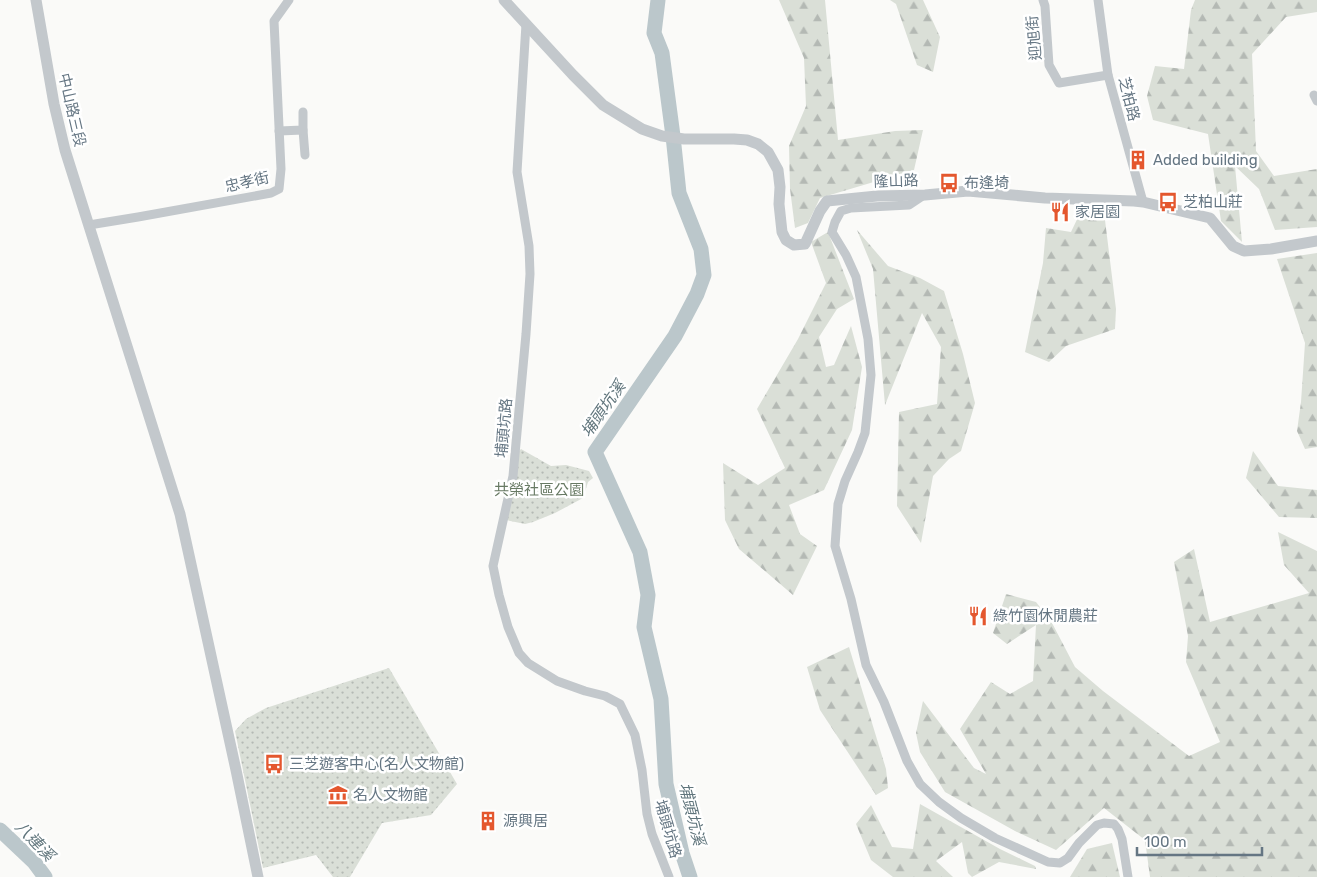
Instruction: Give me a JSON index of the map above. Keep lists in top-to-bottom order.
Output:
{
  "streets": {
    "street": [
      "迎旭街",
      "芝柏路",
      "中山路三段",
      "隆山路",
      "忠孝街",
      "埔頭坑路"
    ]
  },
  "crossings": [
    ["迎旭街", "芝柏路"],
    ["芝柏路", "隆山路"],
    ["中山路三段", "忠孝街"],
    ["隆山路", "埔頭坑路"]
  ],
  "water": ["埔頭坑溪", "八連溪"],
  "parks": ["共榮社區公園"],
  "places": {
    "building": ["Added building", "源興居"],
    "bus stop": ["布逢埼", "芝柏山莊", "三芝遊客中心(名人文物館)"],
    "restaurant": ["家居園", "綠竹園休閒農莊"],
    "museum": ["名人文物館"]
  },
  "scale_bar": "100 m"
}
